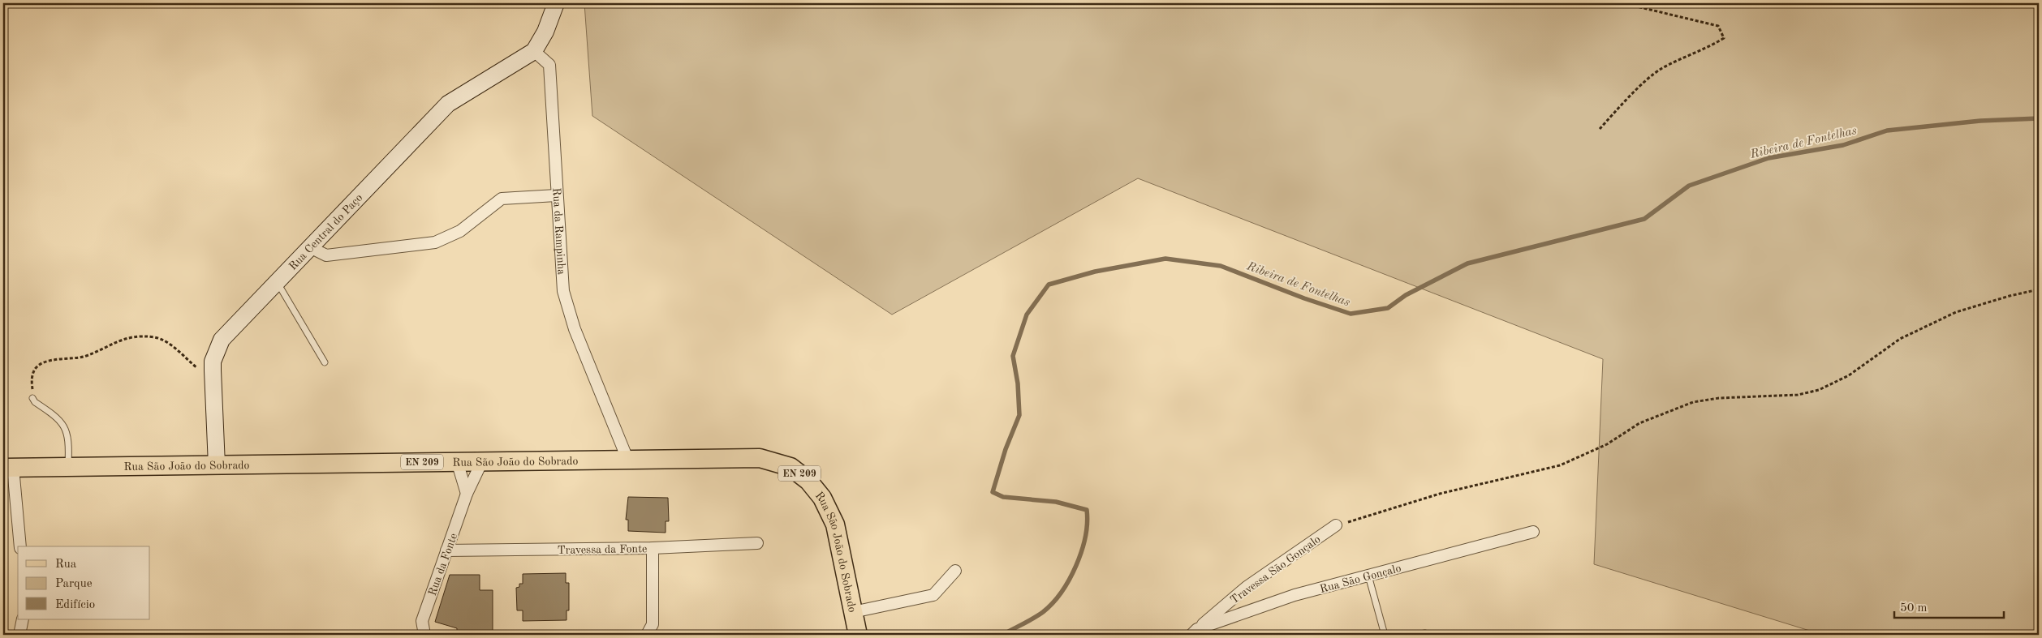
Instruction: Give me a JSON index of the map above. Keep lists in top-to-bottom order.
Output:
{
  "streets": {
    "main road": ["Rua São João do Sobrado", "EN 209"],
    "street": [
      "Rua Central do Paço",
      "Rua da Rampinha",
      "Travessa da Fonte",
      "Rua da Fonte",
      "Travessa São Gonçalo",
      "Rua São Gonçalo"
    ]
  },
  "crossings": [
    ["Rua Central do Paço", "Rua da Rampinha"],
    ["Rua Central do Paço", "Rua São João do Sobrado"],
    ["Rua da Rampinha", "Rua São João do Sobrado"],
    ["Rua São João do Sobrado", "Rua da Fonte"],
    ["Travessa da Fonte", "Rua da Fonte"],
    ["Travessa São Gonçalo", "Rua São Gonçalo"]
  ],
  "water": ["Ribeira de Fontelhas"],
  "legend": ["Rua", "Parque", "Edifício"],
  "scale_bar": "50 m"
}
